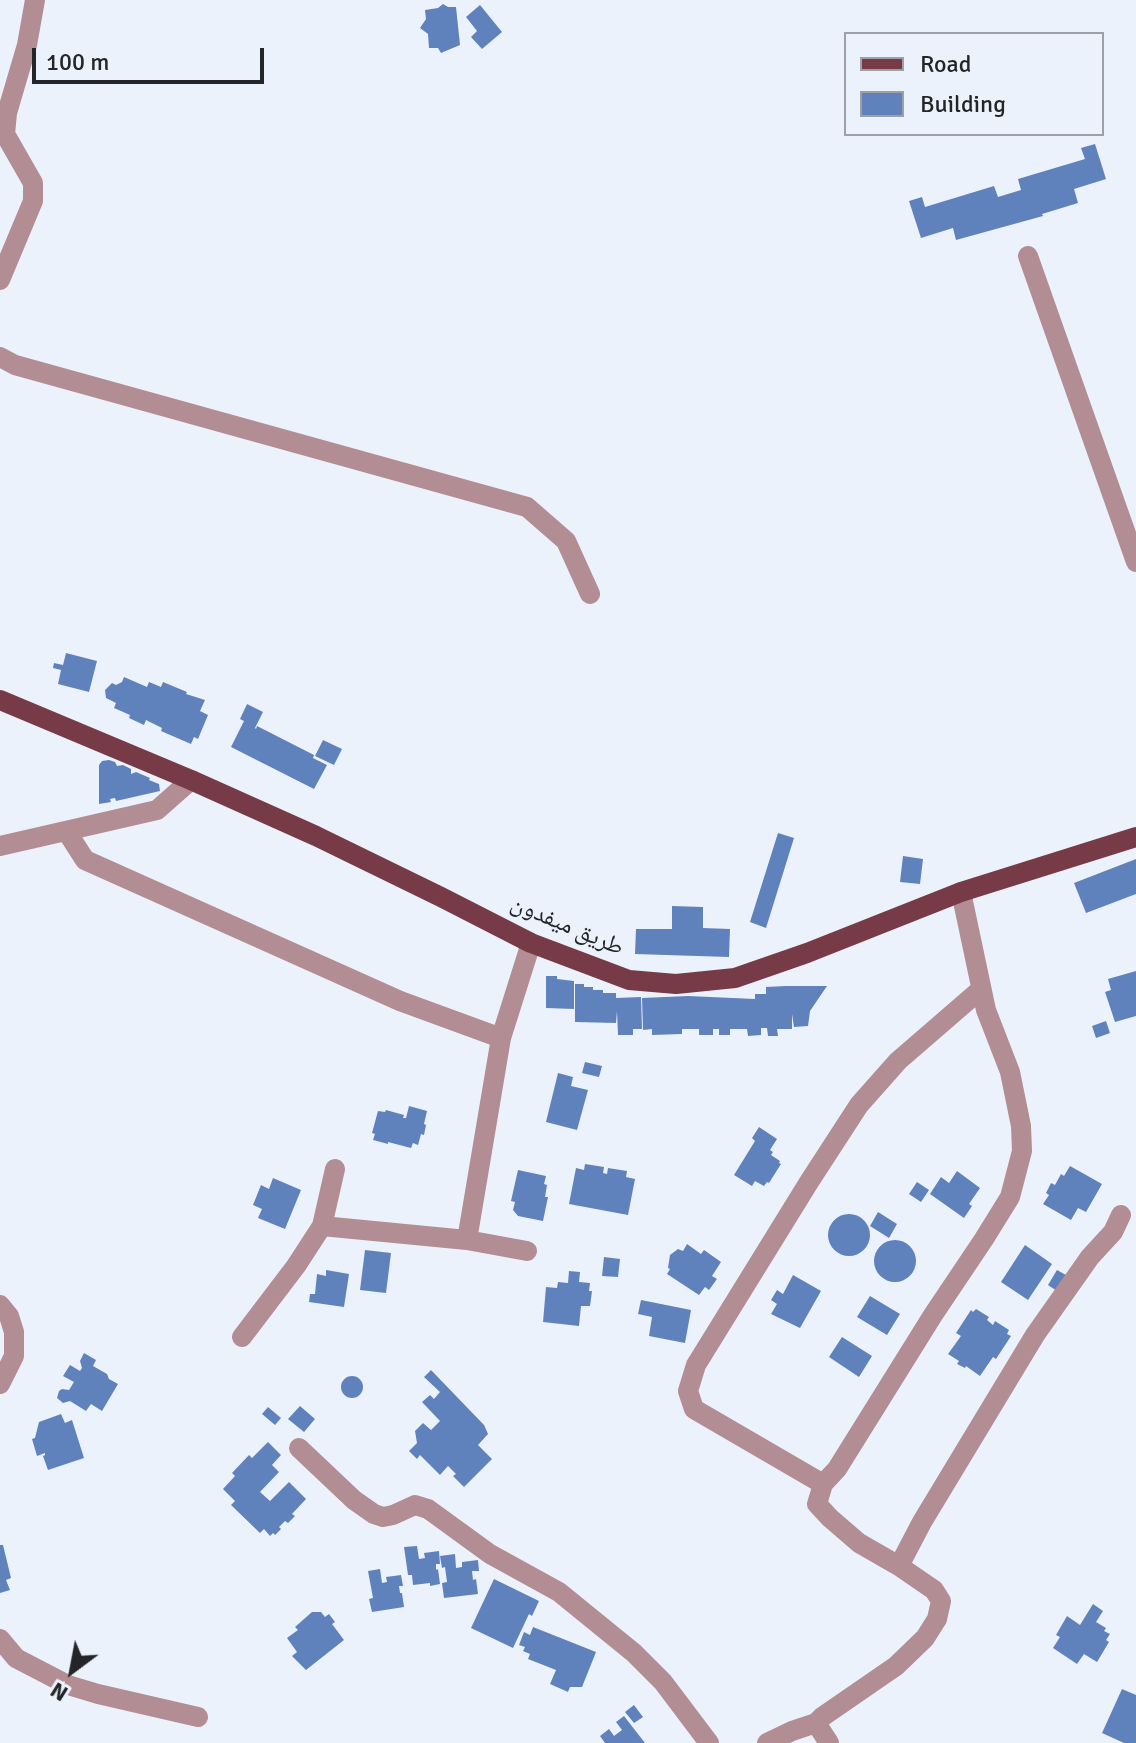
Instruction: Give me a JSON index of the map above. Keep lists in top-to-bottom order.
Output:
{
  "streets": {
    "main road": ["طريق ميفدون"]
  },
  "legend": ["Road", "Building"],
  "scale_bar": "100 m",
  "north": "bottom left"
}
